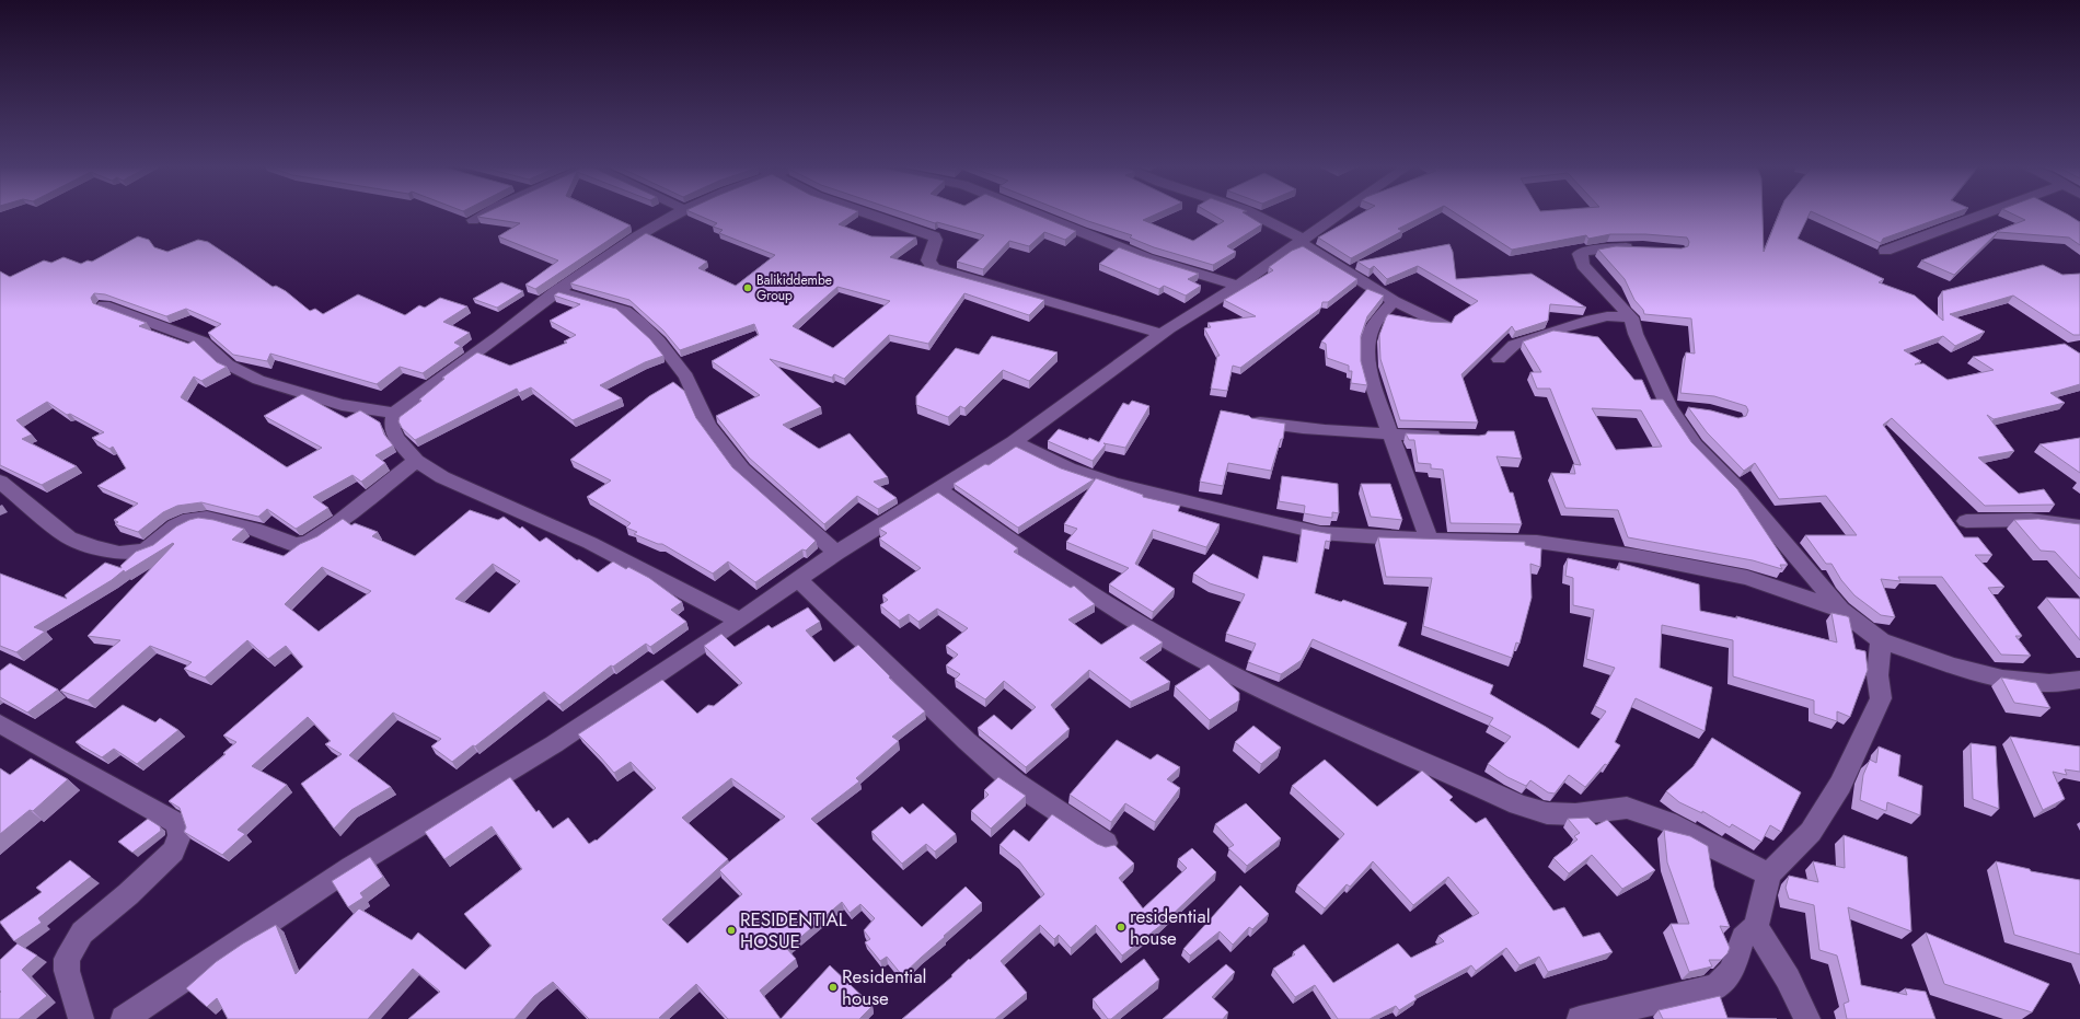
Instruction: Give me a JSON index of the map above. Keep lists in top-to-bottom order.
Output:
{
  "places": [
    "Balikiddembe Group",
    "residential house",
    "RESIDENTIAL HOSUE",
    "Residential house"
  ]
}
